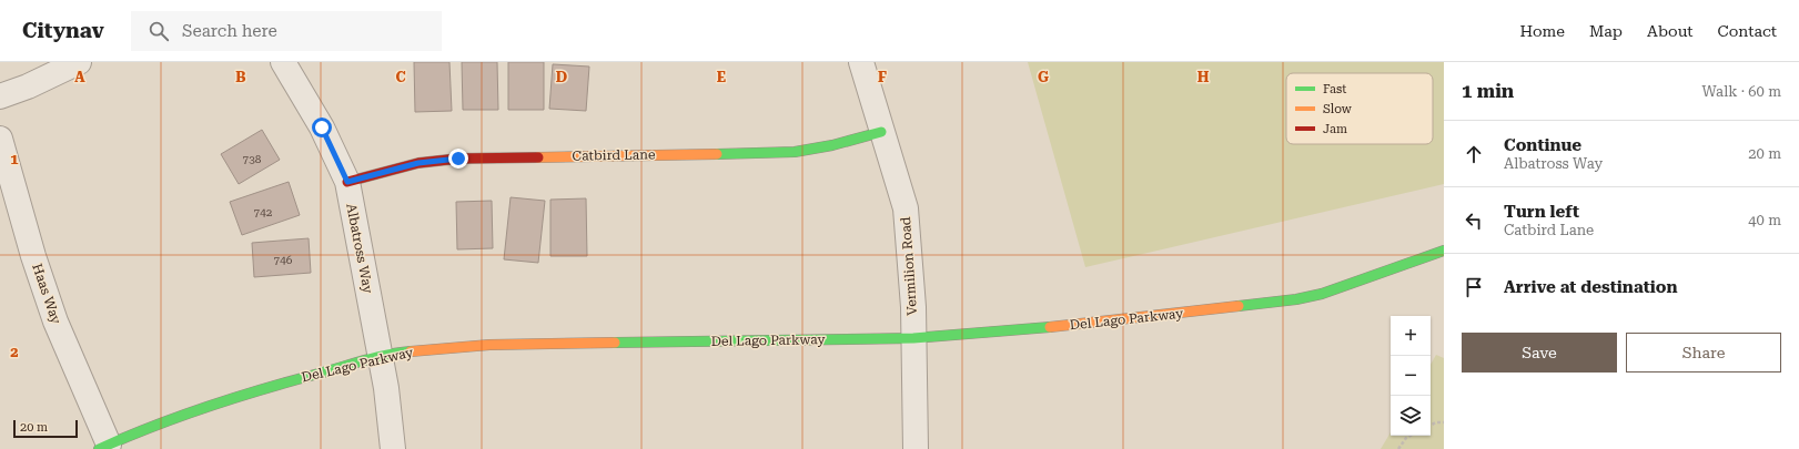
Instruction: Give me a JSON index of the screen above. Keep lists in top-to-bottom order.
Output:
{
  "streets": {
    "street": [
      "Catbird Lane",
      "Albatross Way",
      "Vermilion Road",
      "Haas Way",
      "Del Lago Parkway"
    ]
  },
  "crossings": [
    ["Catbird Lane", "Albatross Way"],
    ["Catbird Lane", "Vermilion Road"],
    ["Albatross Way", "Del Lago Parkway"],
    ["Vermilion Road", "Del Lago Parkway"],
    ["Haas Way", "Del Lago Parkway"]
  ],
  "house_numbers": ["738", "742", "746"],
  "legend": ["Fast", "Slow", "Jam"],
  "scale_bar": "20 m",
  "page": {
    "header": "Citynav",
    "search": "Search here",
    "nav": [
      "Home",
      "Map",
      "About",
      "Contact"
    ],
    "heading": ["1 min", "Walk · 60 m"],
    "list": [
      ["Continue", "Albatross Way", "20 m"],
      ["Turn left", "Catbird Lane", "40 m"],
      "Arrive at destination"
    ],
    "map_buttons": ["+", "−"],
    "buttons": ["Save", "Share"],
    "scale": "20 m"
  },
  "grid": {
    "columns": [
      "A",
      "B",
      "C",
      "D",
      "E",
      "F",
      "G",
      "H"
    ],
    "rows": ["1", "2"]
  }
}
